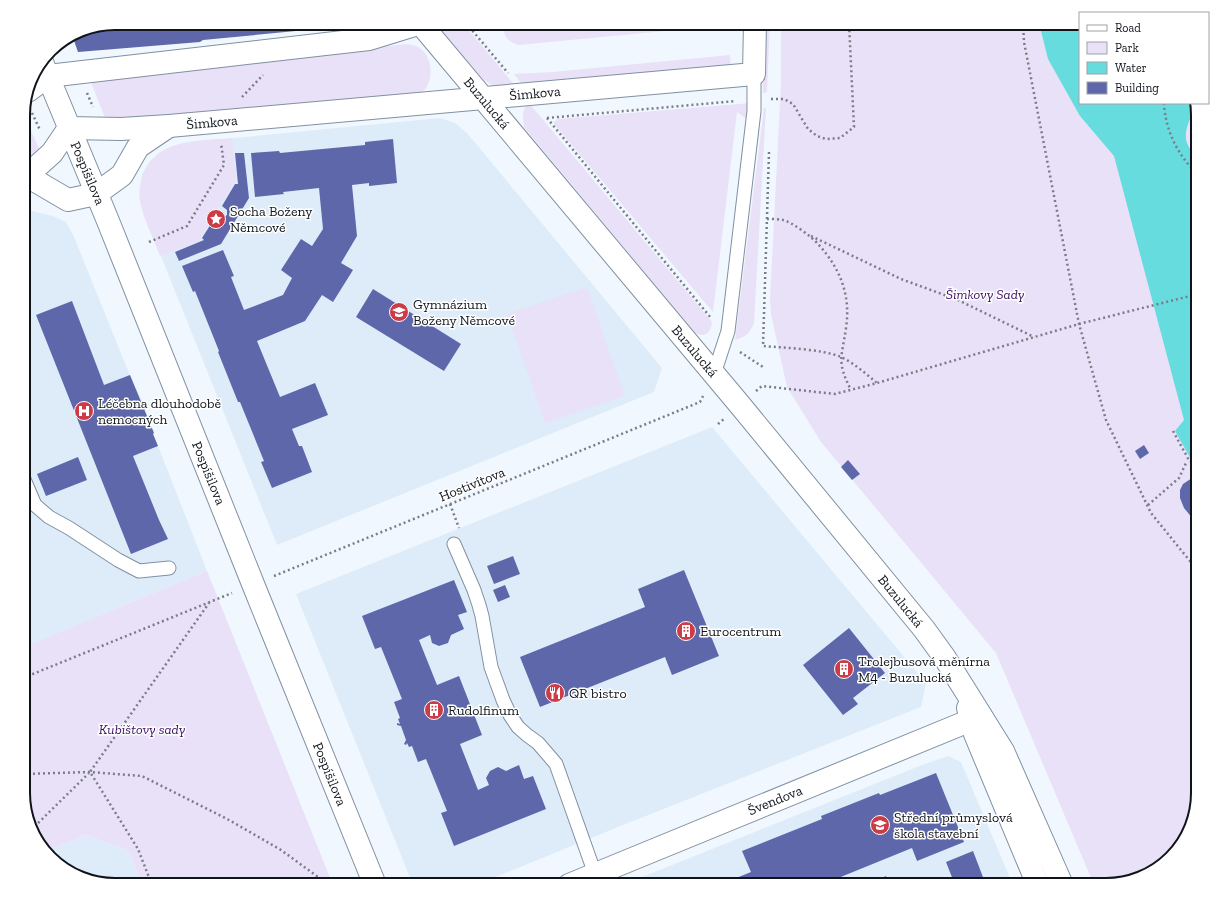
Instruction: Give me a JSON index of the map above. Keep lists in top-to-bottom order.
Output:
{
  "streets": {
    "street": [
      "Šimkova",
      "Buzulucká",
      "Pospíšilova",
      "Švendova"
    ],
    "path": ["Hostivítova"]
  },
  "crossings": [
    ["Šimkova", "Buzulucká"],
    ["Šimkova", "Pospíšilova"],
    ["Buzulucká", "Švendova"],
    ["Pospíšilova", "Hostivítova"]
  ],
  "parks": ["Šimkovy Sady", "Kubištovy sady"],
  "places": {
    "place": ["Socha Boženy Němcové"],
    "school or university": ["Gymnázium Boženy Němcové", "Střední průmyslová škola stavební"],
    "hospital": ["Léčebna dlouhodobě nemocných"],
    "building": ["Eurocentrum", "Trolejbusová měnírna M4 - Buzulucká", "Rudolfinum"],
    "restaurant": ["QR bistro"]
  },
  "legend": [
    "Road",
    "Park",
    "Water",
    "Building"
  ]
}
